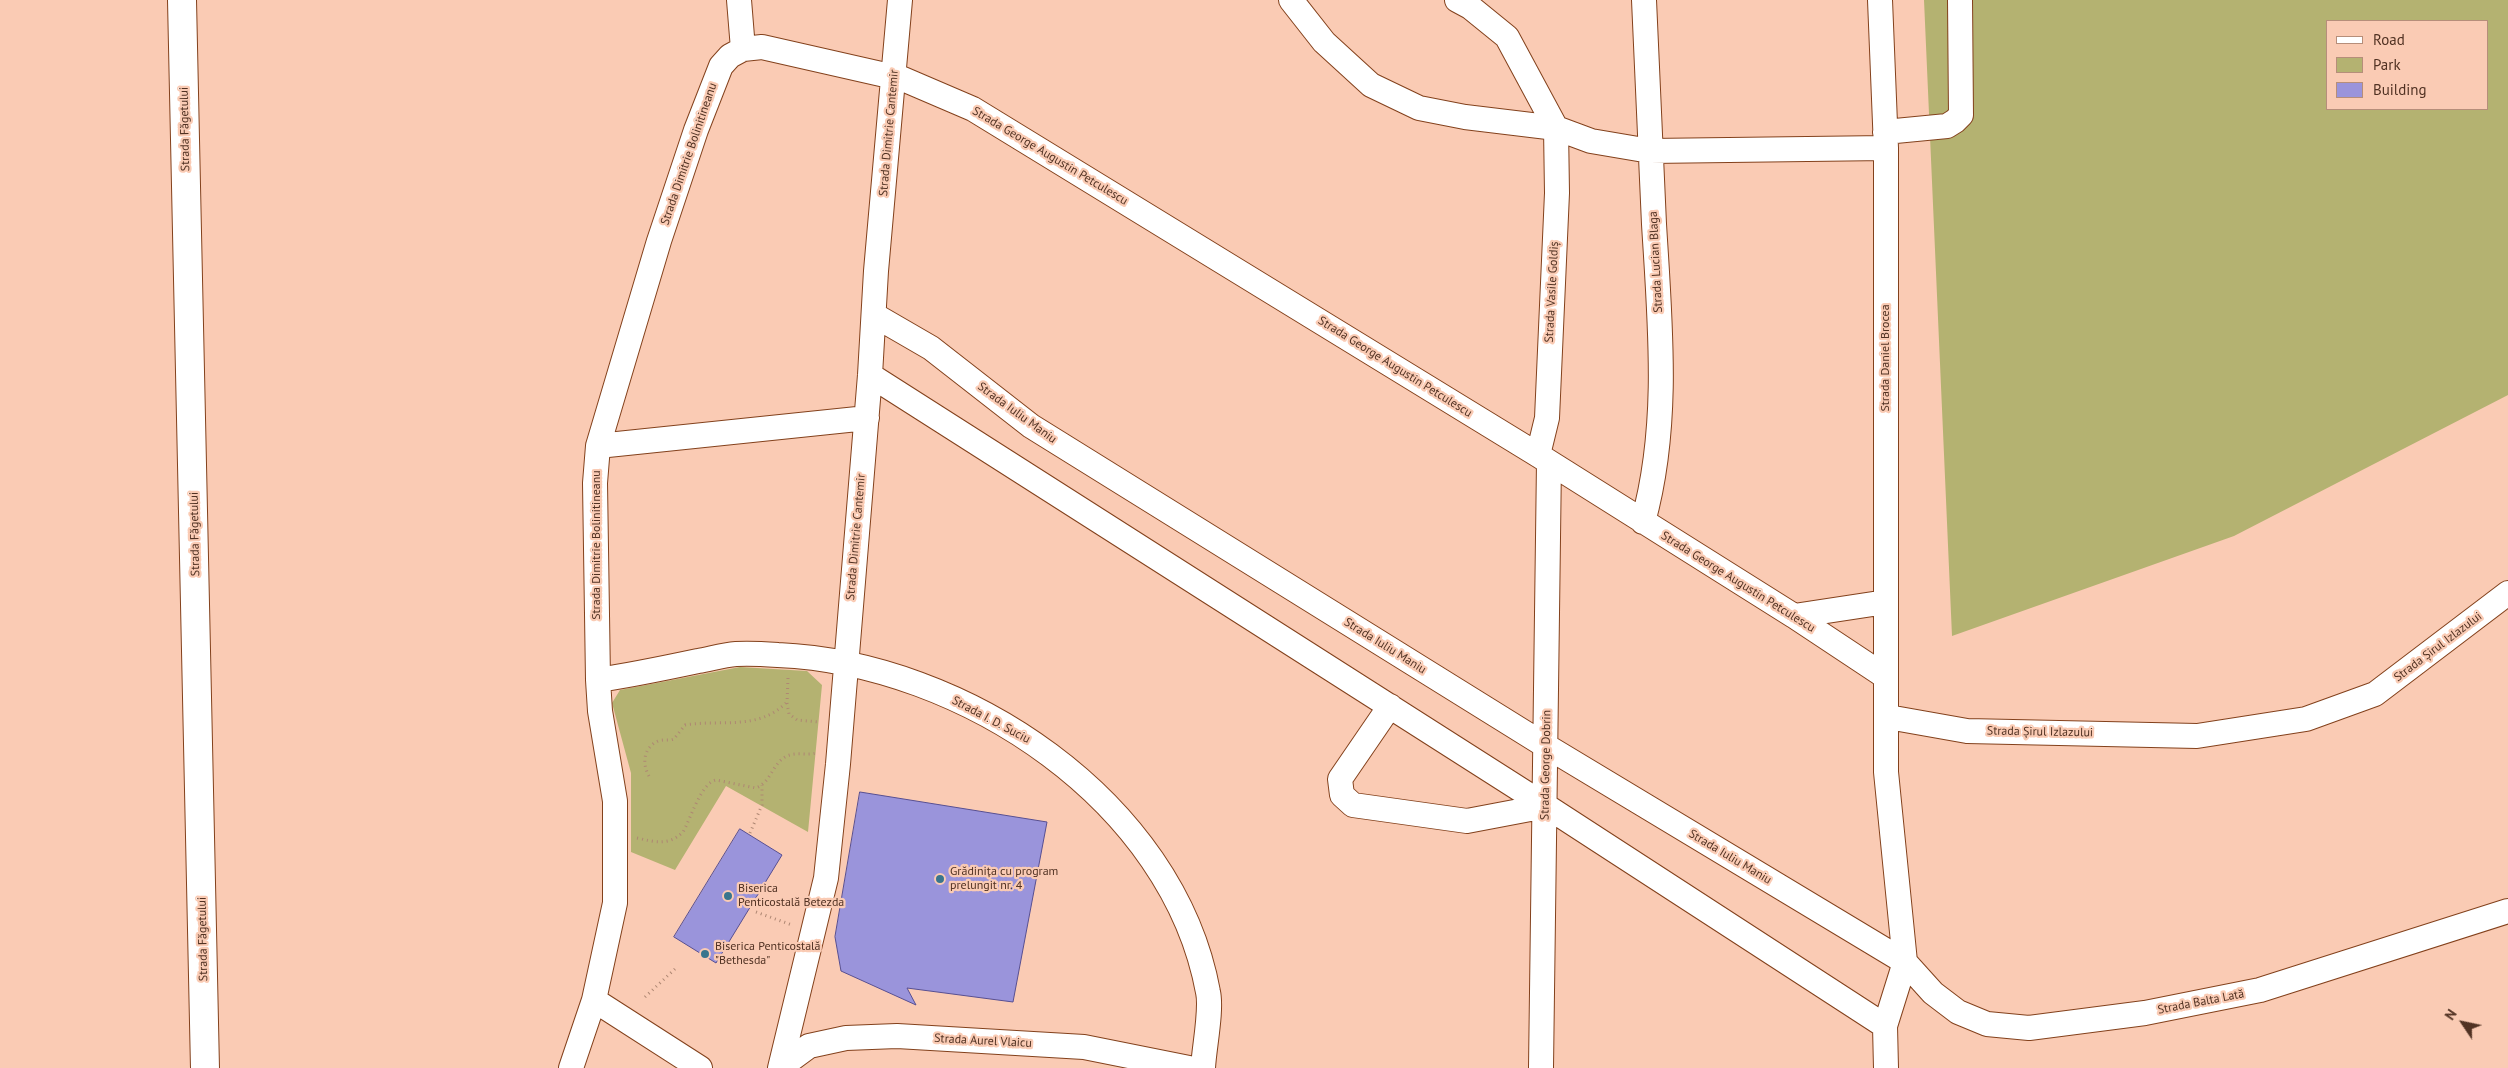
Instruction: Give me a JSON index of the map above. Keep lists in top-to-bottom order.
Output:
{
  "streets": {
    "main road": ["Strada Făgetului"],
    "street": [
      "Strada Dimitrie Cantemir",
      "Strada Dimitrie Bolinitineanu",
      "Strada George Augustin Petculescu",
      "Strada Lucian Blaga",
      "Strada Vasile Goldiș",
      "Strada Daniel Brocea",
      "Strada Iuliu Maniu",
      "Strada Șirul Izlazului",
      "Strada I. D. Suciu",
      "Strada George Dobrin",
      "Strada Balta Lată",
      "Strada Aurel Vlaicu"
    ]
  },
  "crossings": [
    ["Strada Dimitrie Cantemir", "Strada George Augustin Petculescu"],
    ["Strada Dimitrie Cantemir", "Strada Iuliu Maniu"],
    ["Strada Dimitrie Cantemir", "Strada I. D. Suciu"],
    ["Strada Dimitrie Cantemir", "Strada Aurel Vlaicu"],
    ["Strada Dimitrie Bolinitineanu", "Strada I. D. Suciu"],
    ["Strada George Augustin Petculescu", "Strada Lucian Blaga"],
    ["Strada George Augustin Petculescu", "Strada Vasile Goldiș"],
    ["Strada George Augustin Petculescu", "Strada Daniel Brocea"],
    ["Strada George Augustin Petculescu", "Strada George Dobrin"],
    ["Strada Vasile Goldiș", "Strada George Dobrin"],
    ["Strada Daniel Brocea", "Strada Șirul Izlazului"],
    ["Strada Iuliu Maniu", "Strada George Dobrin"],
    ["Strada Iuliu Maniu", "Strada Balta Lată"]
  ],
  "places": ["Grădinița cu program prelungit nr. 4", "Biserica Penticostală Betezda", "Biserica Penticostală \"Bethesda\""],
  "legend": ["Road", "Park", "Building"],
  "north": "top left"
}
